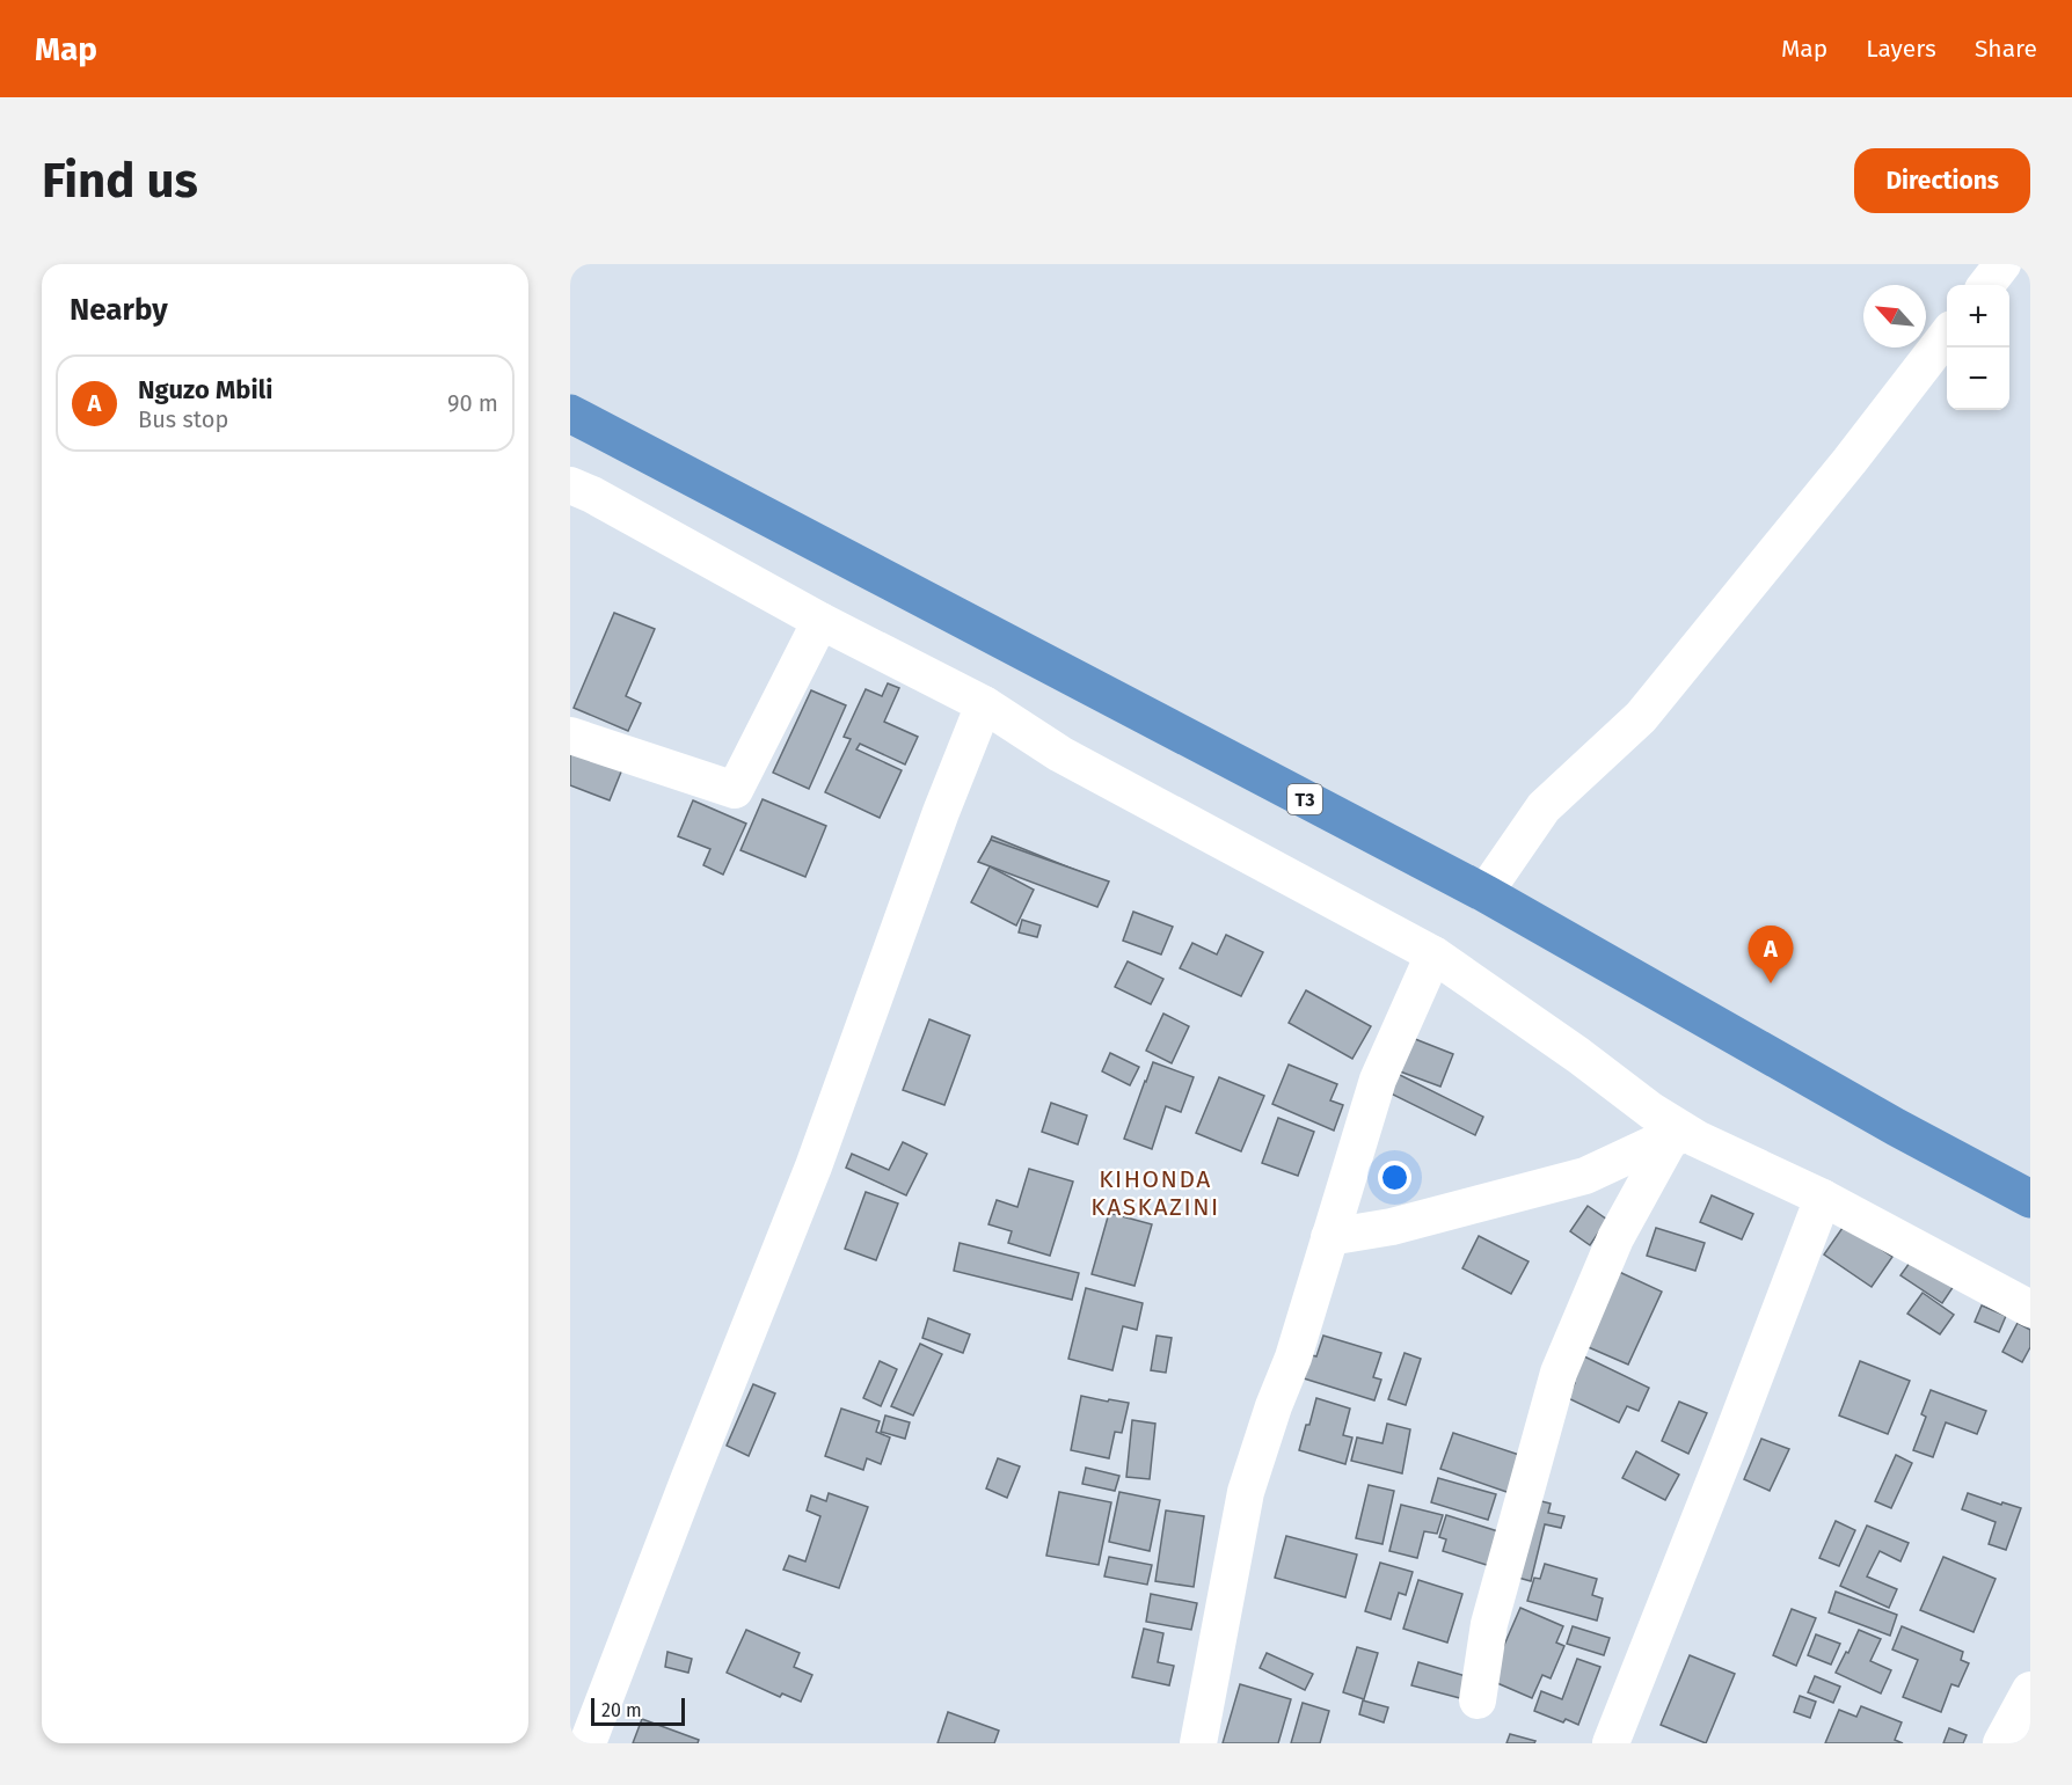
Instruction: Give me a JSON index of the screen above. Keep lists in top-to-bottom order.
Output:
{
  "streets": {
    "highway": ["T3"]
  },
  "districts": ["KIHONDA KASKAZINI"],
  "scale_bar": "20 m",
  "north": "top left",
  "page": {
    "header": "Map",
    "nav": ["Map", "Layers", "Share"],
    "buttons": "Directions",
    "title": "Find us",
    "heading": "Nearby",
    "map_buttons": ["+", "−"],
    "list": [
      {
        "mark": "A",
        "name": "Nguzo Mbili",
        "note": "Bus stop",
        "value": "90 m"
      }
    ],
    "pins": "A",
    "scale": "20 m"
  }
}
